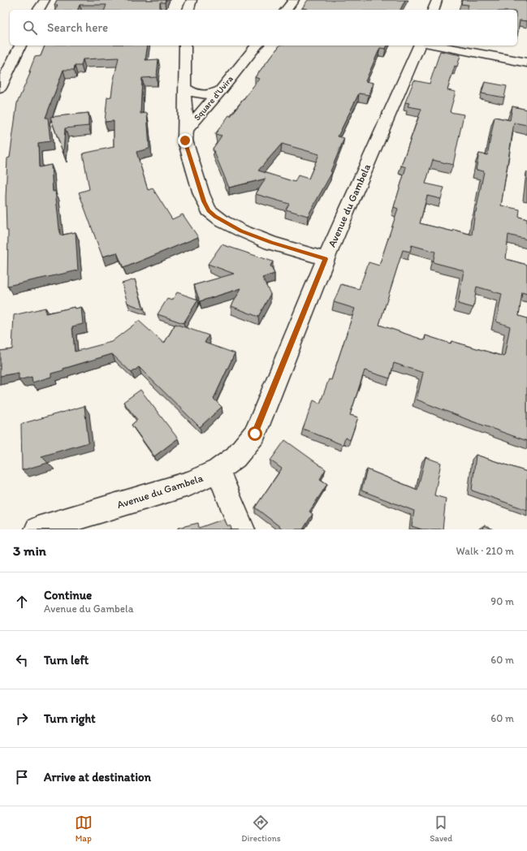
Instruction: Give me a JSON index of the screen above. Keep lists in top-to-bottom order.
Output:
{
  "streets": {
    "street": ["Square d'Uvira", "Avenue du Gambela"]
  },
  "page": {
    "search": "Search here",
    "heading": ["3 min", "Walk · 210 m"],
    "list": [
      ["Continue", "Avenue du Gambela", "90 m"],
      ["Turn left", "60 m"],
      ["Turn right", "60 m"],
      "Arrive at destination"
    ],
    "nav": ["Map", "Directions", "Saved"]
  }
}
